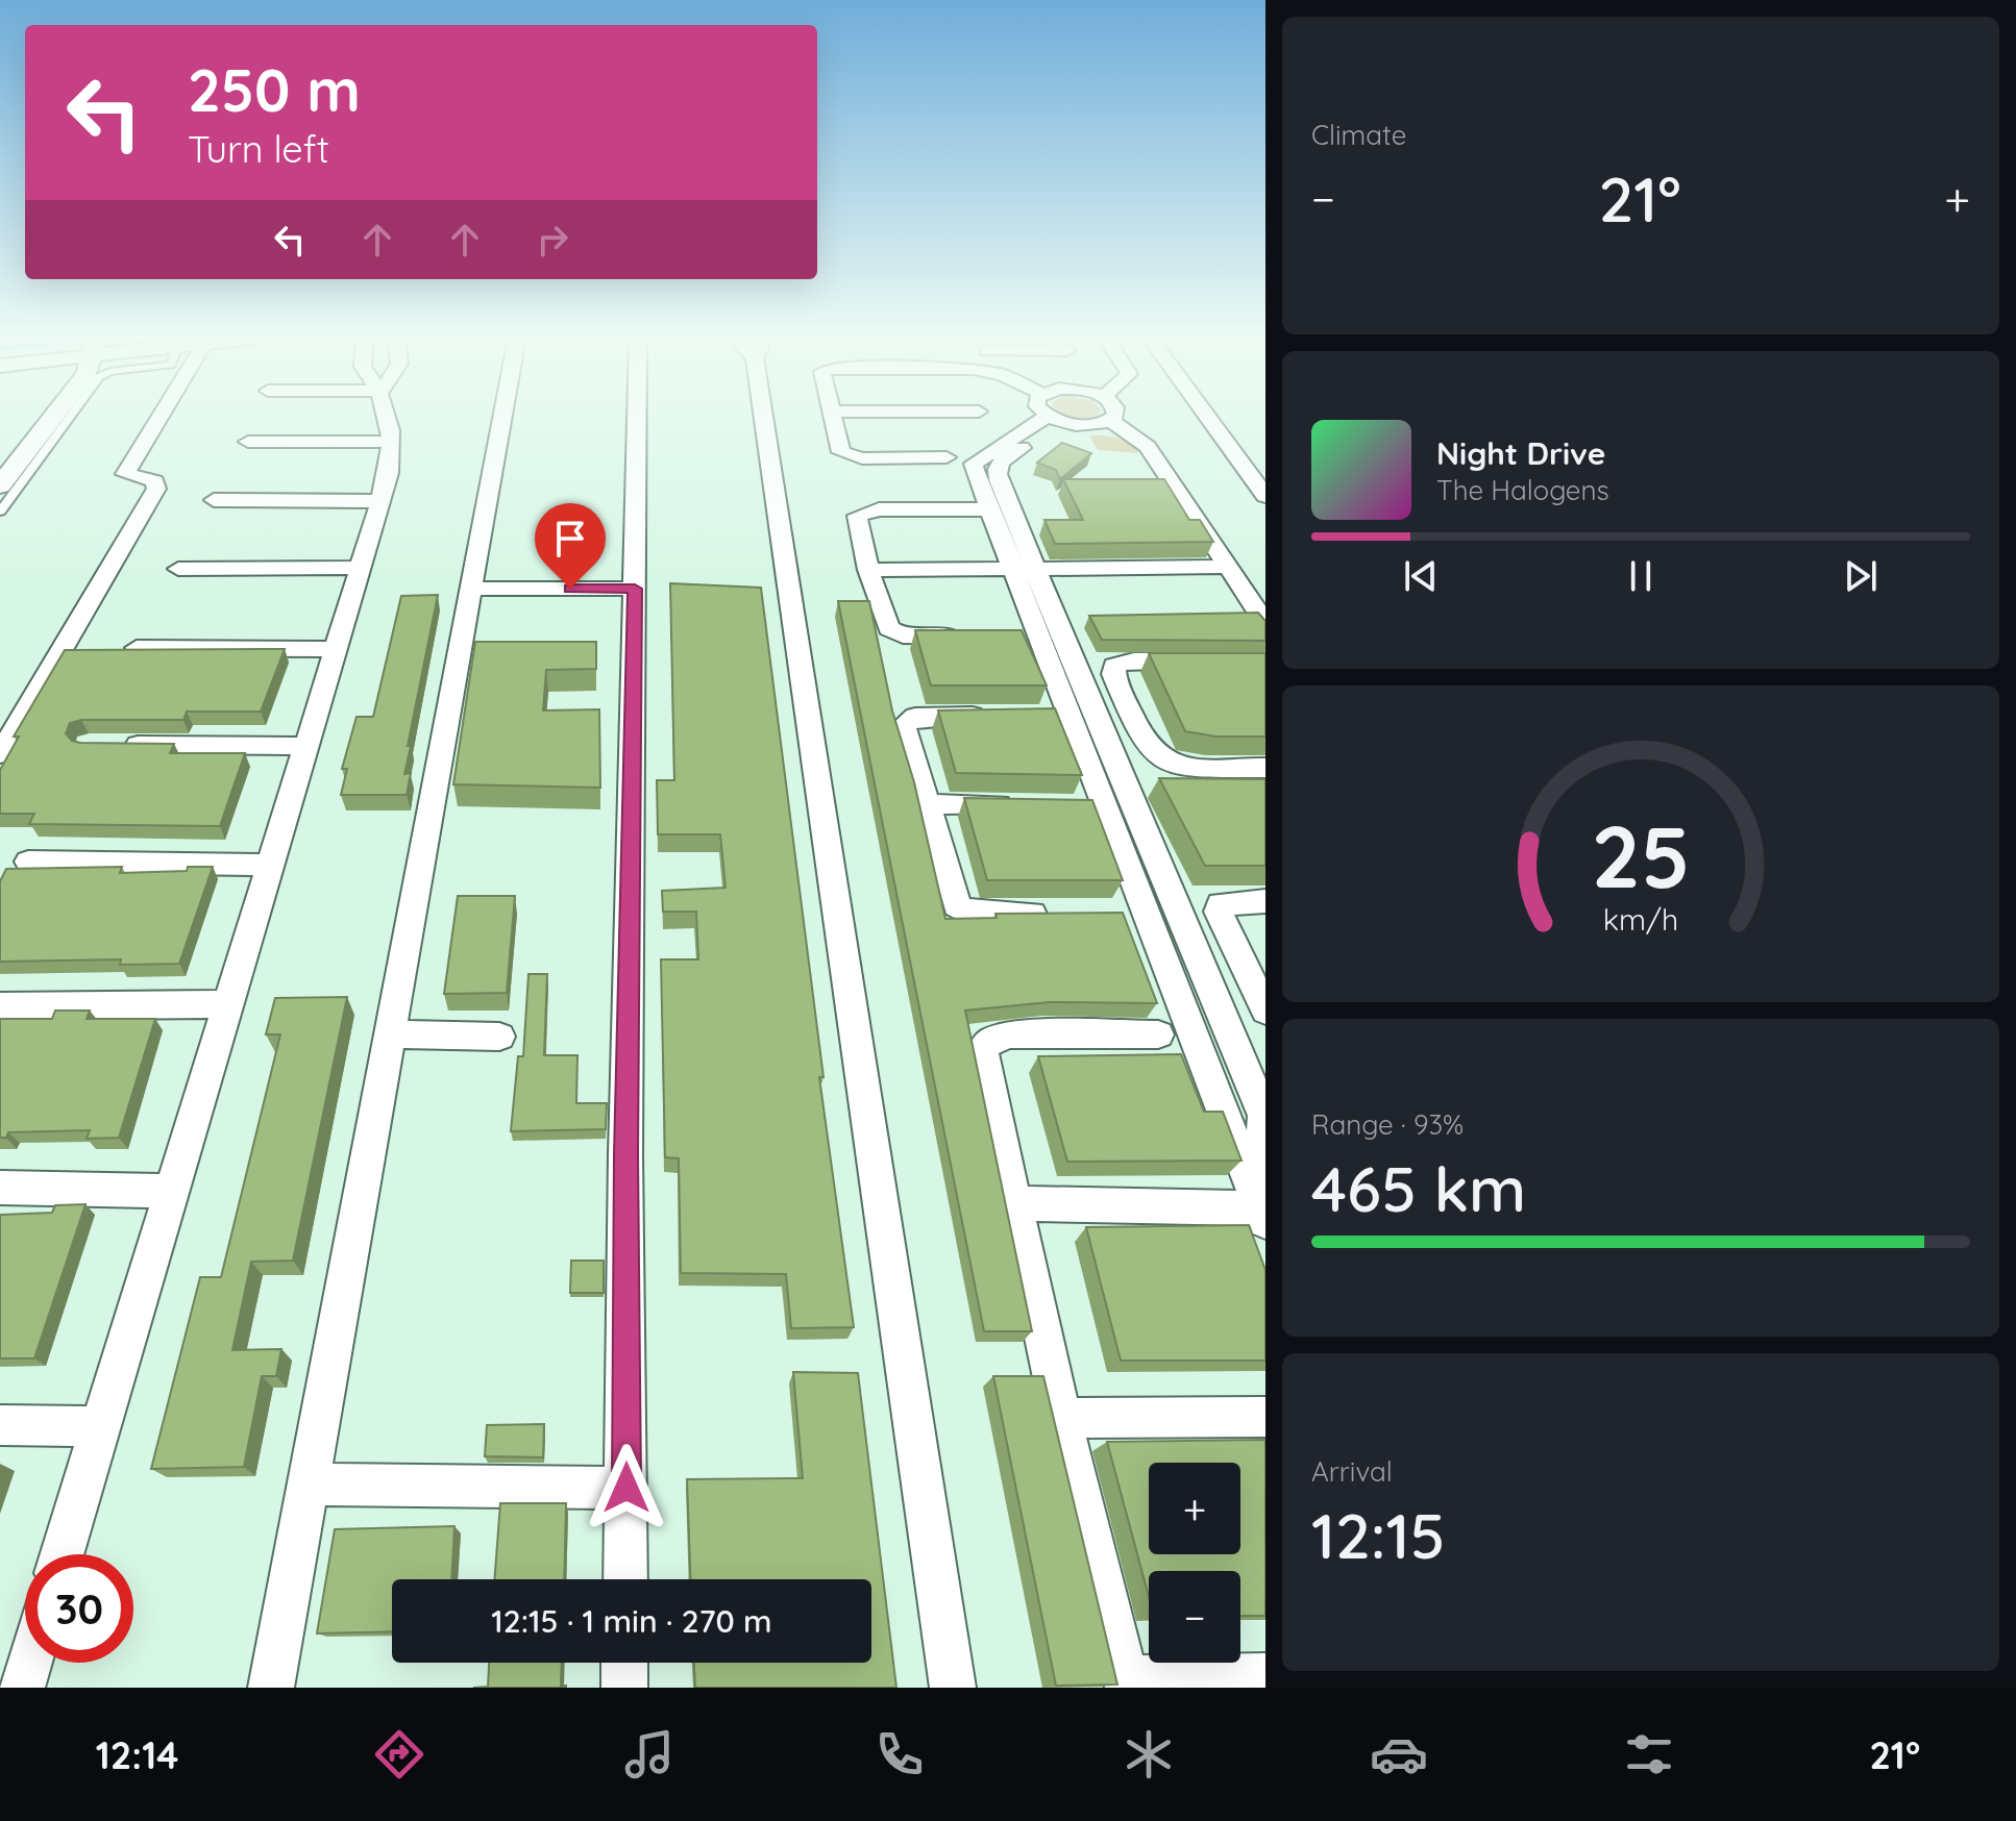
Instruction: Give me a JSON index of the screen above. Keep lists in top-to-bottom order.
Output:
{
  "page": {
    "tile": [
      "Climate",
      ["Range · 93%", "465 km"],
      ["Arrival", "12:15"]
    ],
    "turn": ["250 m", "Turn left"],
    "heat": ["−", "21°", "+"],
    "song": ["Night Drive", "The Halogens"],
    "map_buttons": ["+", "−"],
    "limit": "30",
    "trip": "12:15 · 1 min · 270 m",
    "tabs": ["12:14", "21°"],
    "gauge": ["25", "km/h"]
  }
}
